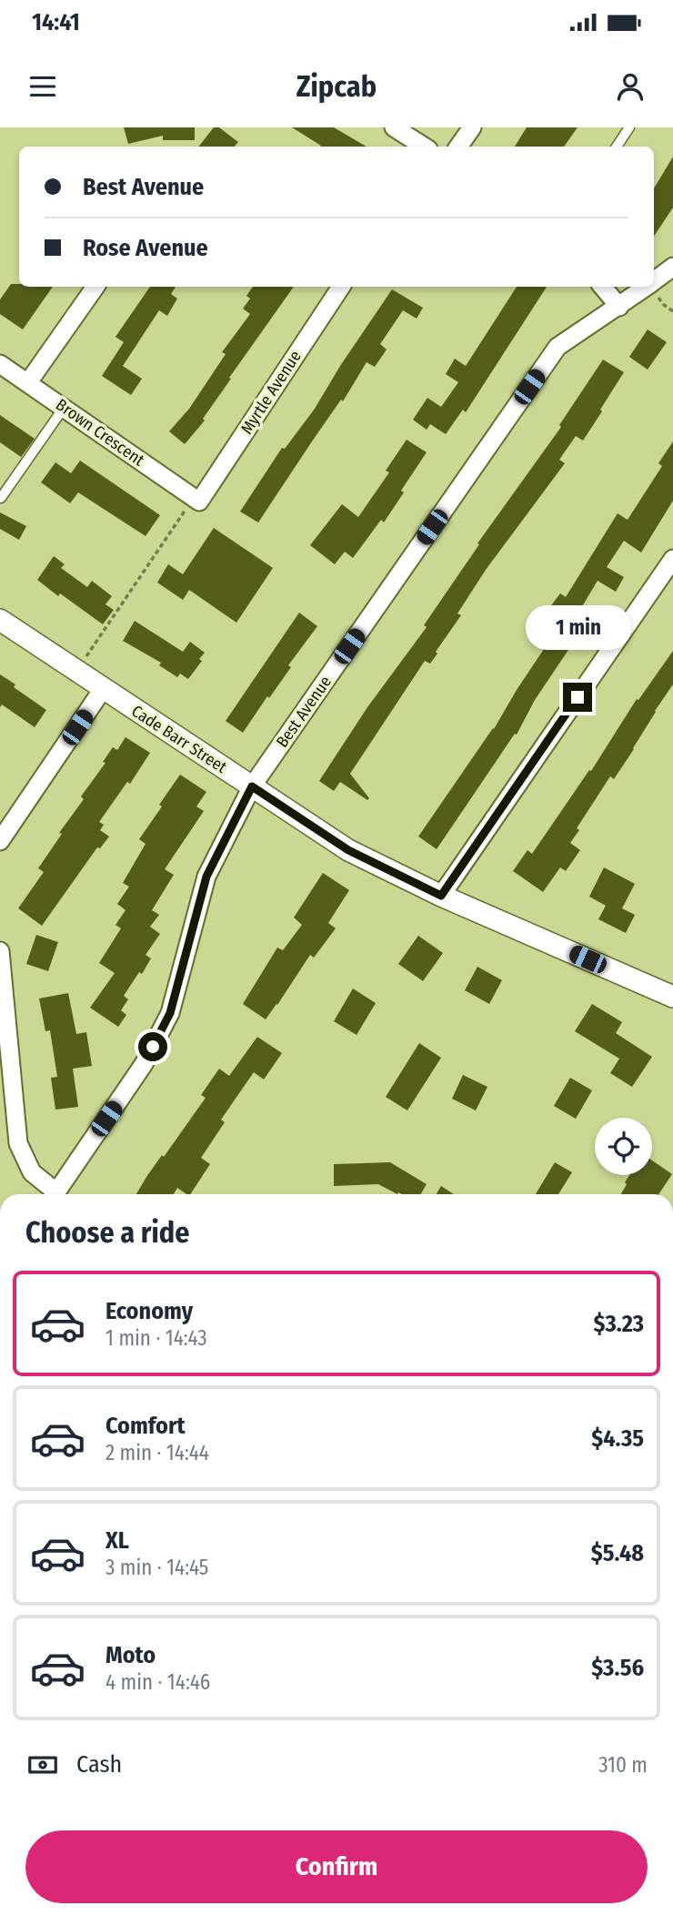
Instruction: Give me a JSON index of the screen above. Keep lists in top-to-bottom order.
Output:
{
  "streets": {
    "street": [
      "Myrtle Avenue",
      "Brown Crescent",
      "Best Avenue",
      "Cade Barr Street"
    ]
  },
  "crossings": [
    ["Myrtle Avenue", "Brown Crescent"],
    ["Best Avenue", "Cade Barr Street"]
  ],
  "page": {
    "status": "14:41",
    "header": "Zipcab",
    "banner": ["Best Avenue", "Rose Avenue"],
    "bubble": "1 min",
    "heading": "Choose a ride",
    "list": [
      {
        "name": "Economy",
        "note": "1 min · 14:43",
        "value": "$3.23"
      },
      {
        "name": "Comfort",
        "note": "2 min · 14:44",
        "value": "$4.35"
      },
      {
        "name": "XL",
        "note": "3 min · 14:45",
        "value": "$5.48"
      },
      {
        "name": "Moto",
        "note": "4 min · 14:46",
        "value": "$3.56"
      }
    ],
    "pay": ["Cash", "310 m"],
    "buttons": "Confirm"
  }
}
